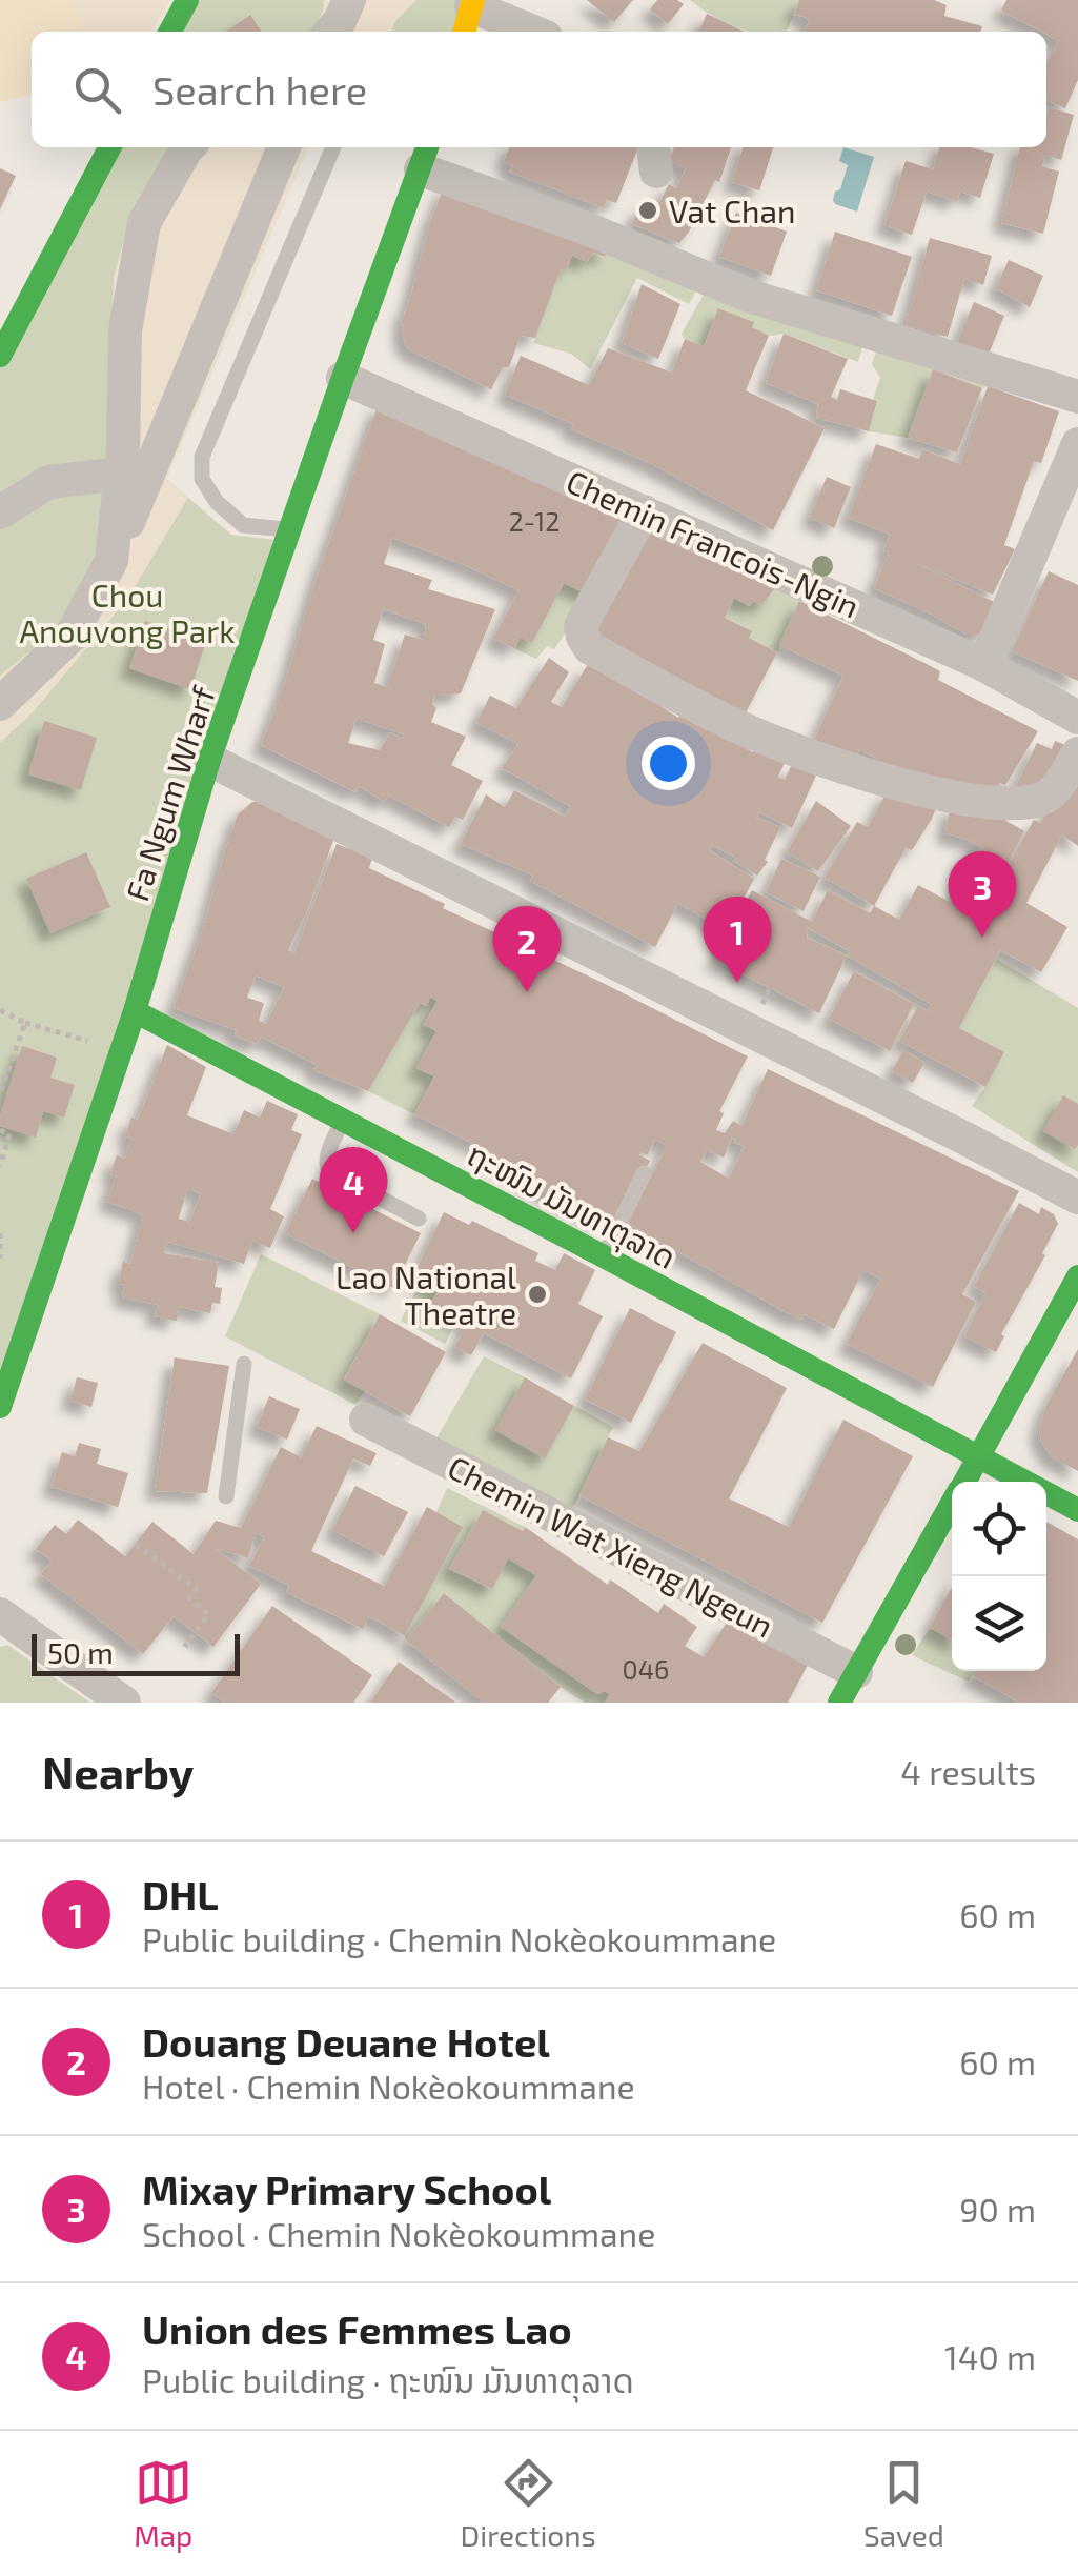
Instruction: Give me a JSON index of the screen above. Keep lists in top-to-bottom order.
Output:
{
  "streets": {
    "main road": ["Fa Ngum Wharf", "ຖະໜົນ ມັນທາຕຸລາດ"],
    "street": ["Chemin Francois-Ngin", "Chemin Wat Xieng Ngeun"]
  },
  "crossings": [
    ["Chemin Francois-Ngin", "Fa Ngum Wharf"],
    ["Fa Ngum Wharf", "ຖະໜົນ ມັນທາຕຸລາດ"]
  ],
  "parks": ["Chou Anouvong Park"],
  "places": ["Vat Chan", "Lao National Theatre"],
  "house_numbers": ["2-12", "046"],
  "scale_bar": "50 m",
  "page": {
    "search": "Search here",
    "pins": [
      "3",
      "1",
      "2",
      "4"
    ],
    "scale": "50 m",
    "heading": ["Nearby", "4 results"],
    "list": [
      {
        "mark": "1",
        "name": "DHL",
        "note": "Public building · Chemin Nokèokoummane",
        "value": "60 m"
      },
      {
        "mark": "2",
        "name": "Douang Deuane Hotel",
        "note": "Hotel · Chemin Nokèokoummane",
        "value": "60 m"
      },
      {
        "mark": "3",
        "name": "Mixay Primary School",
        "note": "School · Chemin Nokèokoummane",
        "value": "90 m"
      },
      {
        "mark": "4",
        "name": "Union des Femmes Lao",
        "note": "Public building · ຖະໜົນ ມັນທາຕຸລາດ",
        "value": "140 m"
      }
    ],
    "nav": ["Map", "Directions", "Saved"]
  }
}
